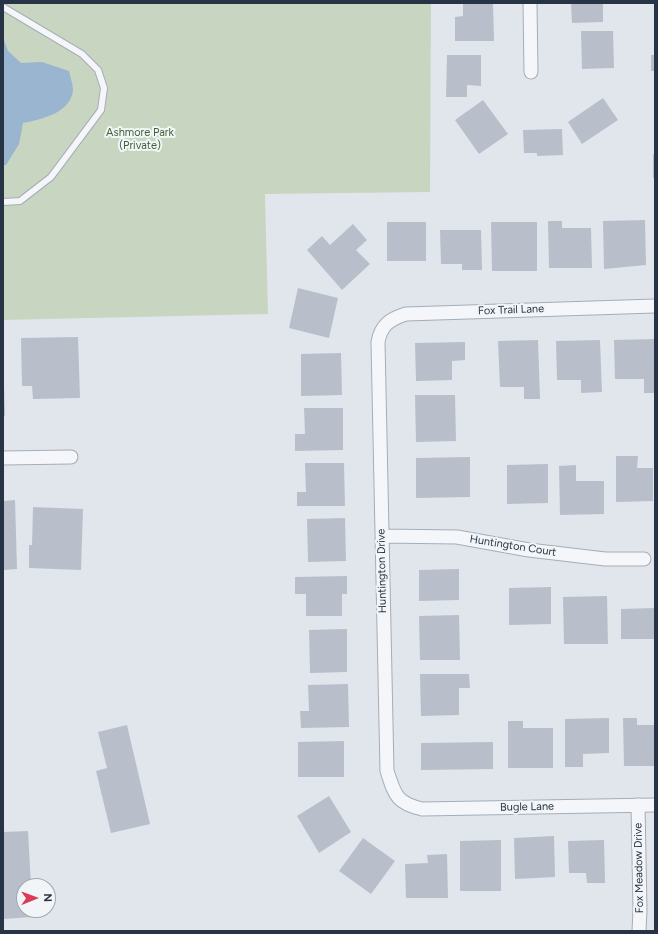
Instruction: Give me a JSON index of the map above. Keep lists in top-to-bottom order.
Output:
{
  "streets": {
    "street": [
      "Fox Trail Lane",
      "Huntington Court",
      "Huntington Drive",
      "Bugle Lane",
      "Fox Meadow Drive"
    ]
  },
  "crossings": [
    ["Fox Trail Lane", "Huntington Drive"],
    ["Huntington Court", "Huntington Drive"],
    ["Huntington Drive", "Bugle Lane"],
    ["Bugle Lane", "Fox Meadow Drive"]
  ],
  "parks": ["Ashmore Park (Private)"],
  "north": "right"
}
